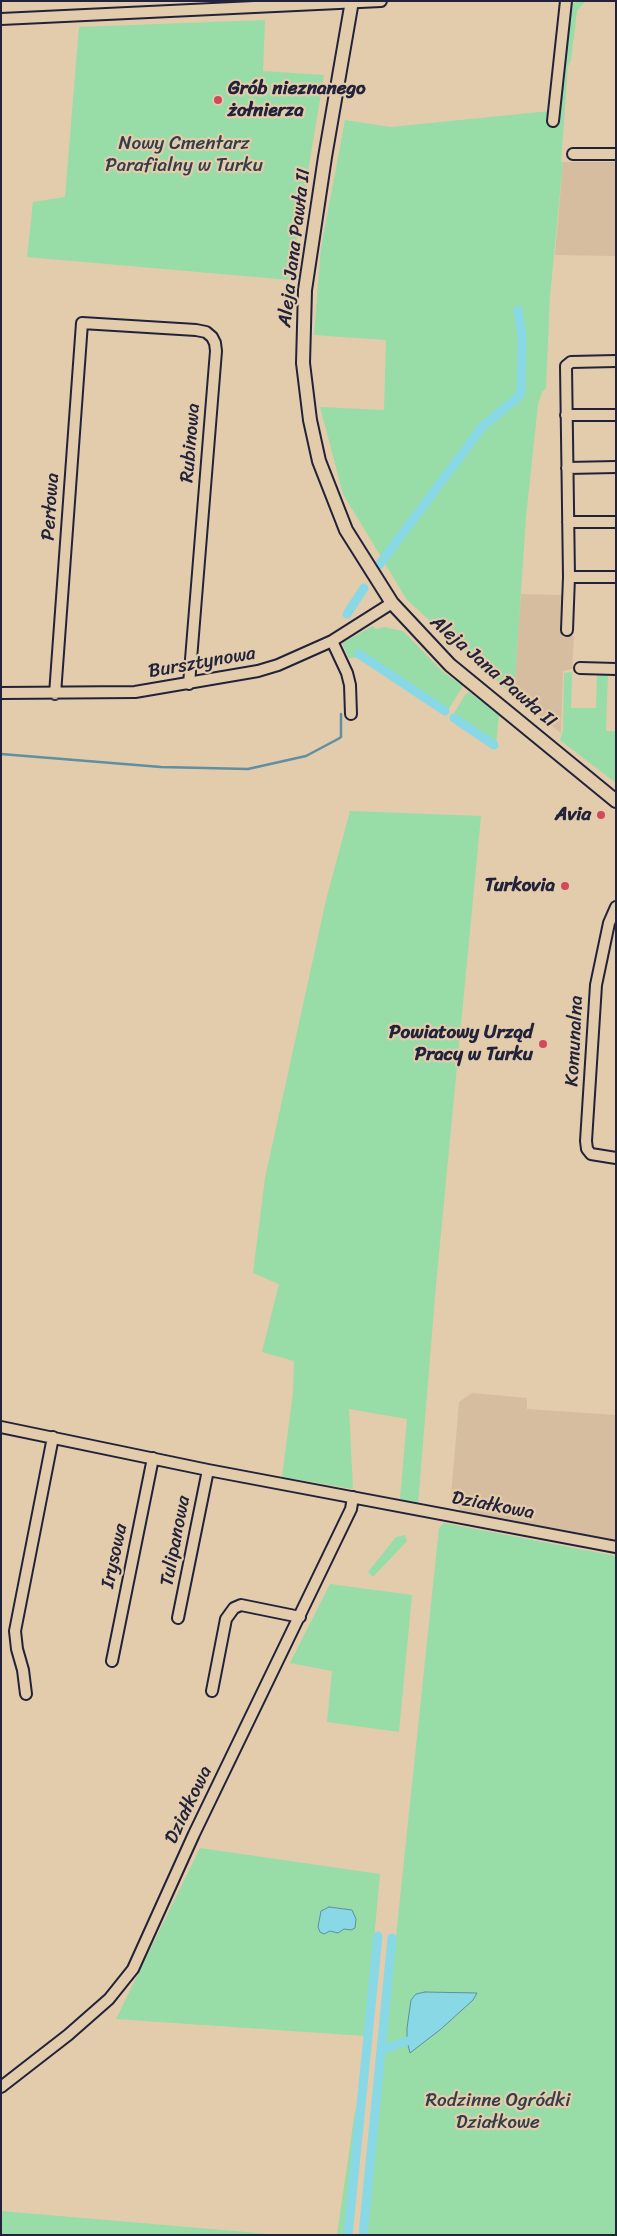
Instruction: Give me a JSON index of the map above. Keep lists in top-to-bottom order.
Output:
{
  "streets": {
    "main road": ["Aleja Jana Pawła II"],
    "street": [
      "Rubinowa",
      "Perłowa",
      "Bursztynowa",
      "Komunalna",
      "Działkowa",
      "Tulipanowa",
      "Irysowa"
    ]
  },
  "crossings": [
    ["Aleja Jana Pawła II", "Bursztynowa"],
    ["Rubinowa", "Perłowa"],
    ["Rubinowa", "Bursztynowa"],
    ["Perłowa", "Bursztynowa"]
  ],
  "parks": ["Nowy Cmentarz Parafialny w Turku", "Rodzinne Ogródki Działkowe"],
  "places": [
    "Grób nieznanego żołnierza",
    "Avia",
    "Turkovia",
    "Powiatowy Urząd Pracy w Turku"
  ]
}
